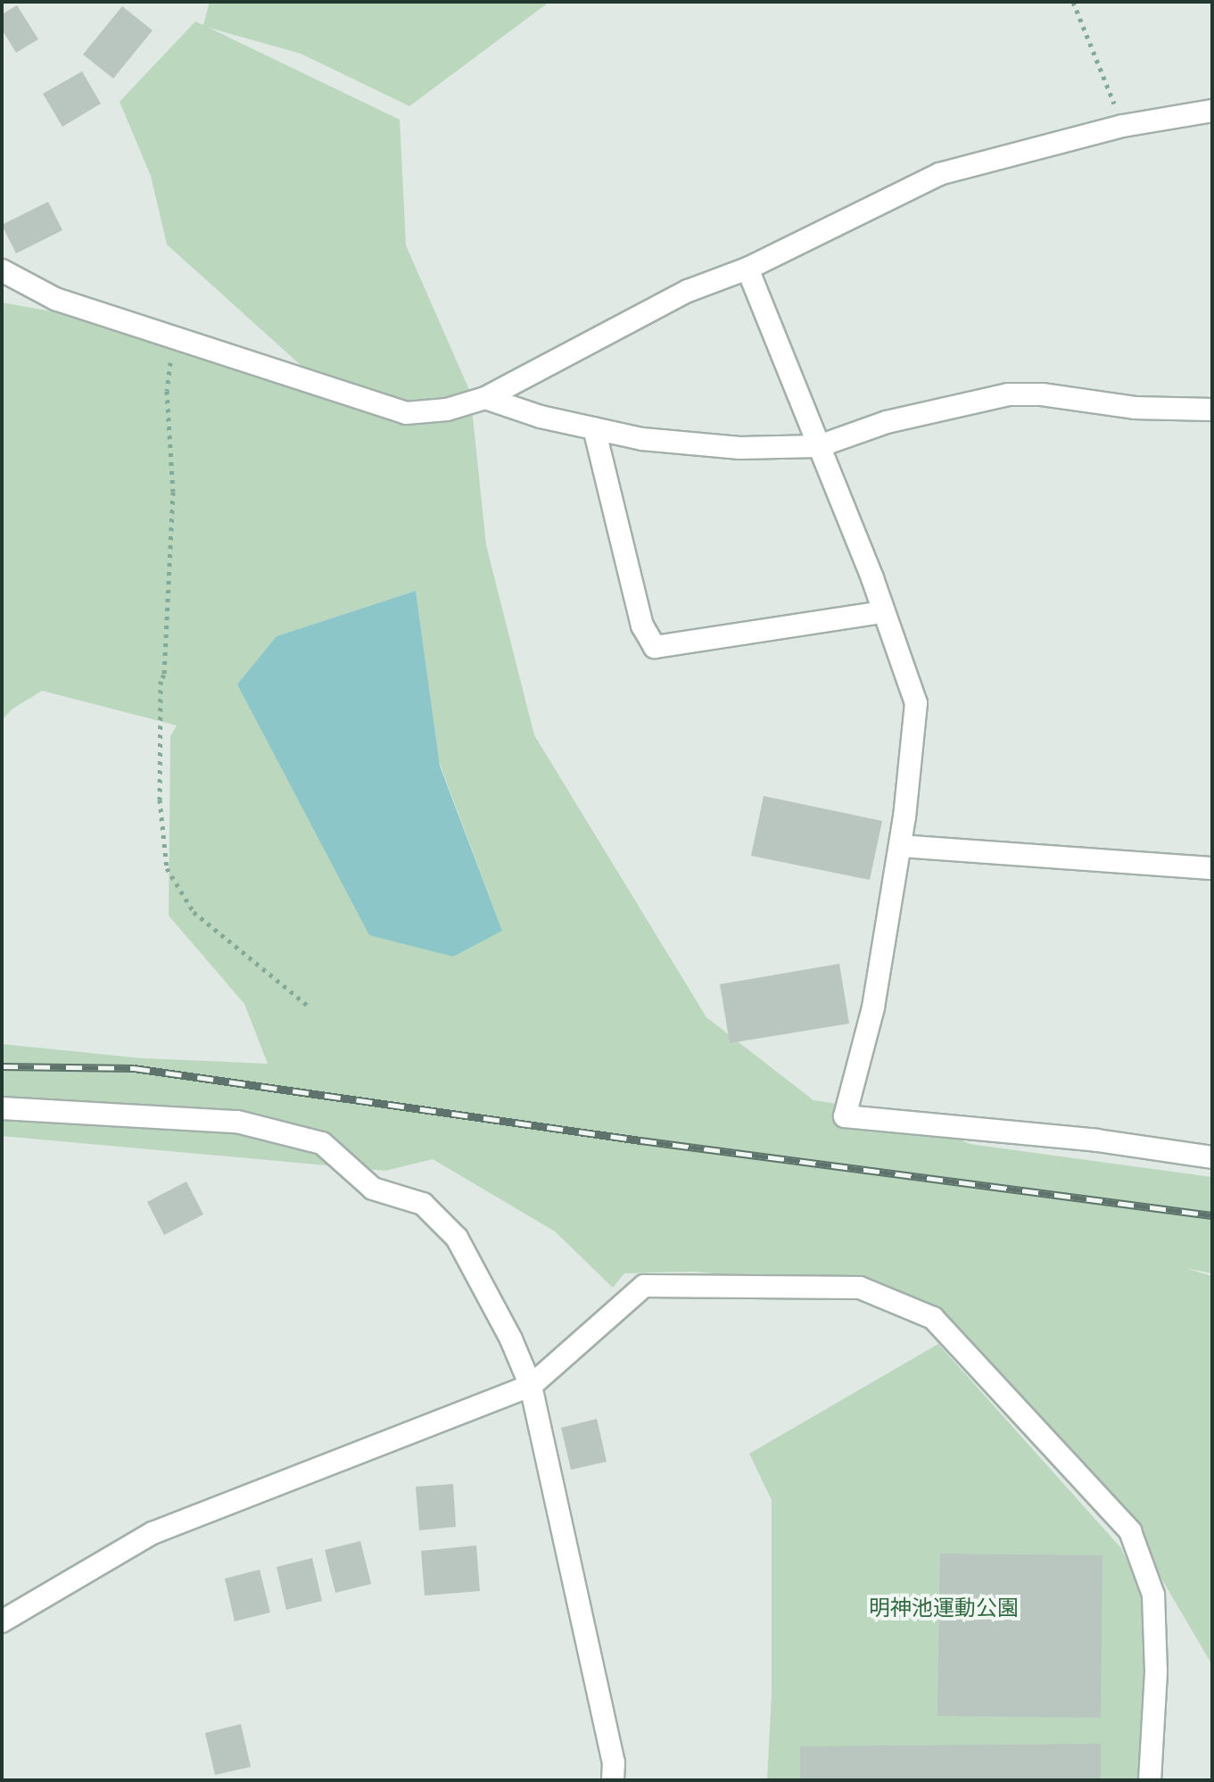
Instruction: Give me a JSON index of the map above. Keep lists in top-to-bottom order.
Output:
{
  "parks": ["明神池運動公園"]
}
